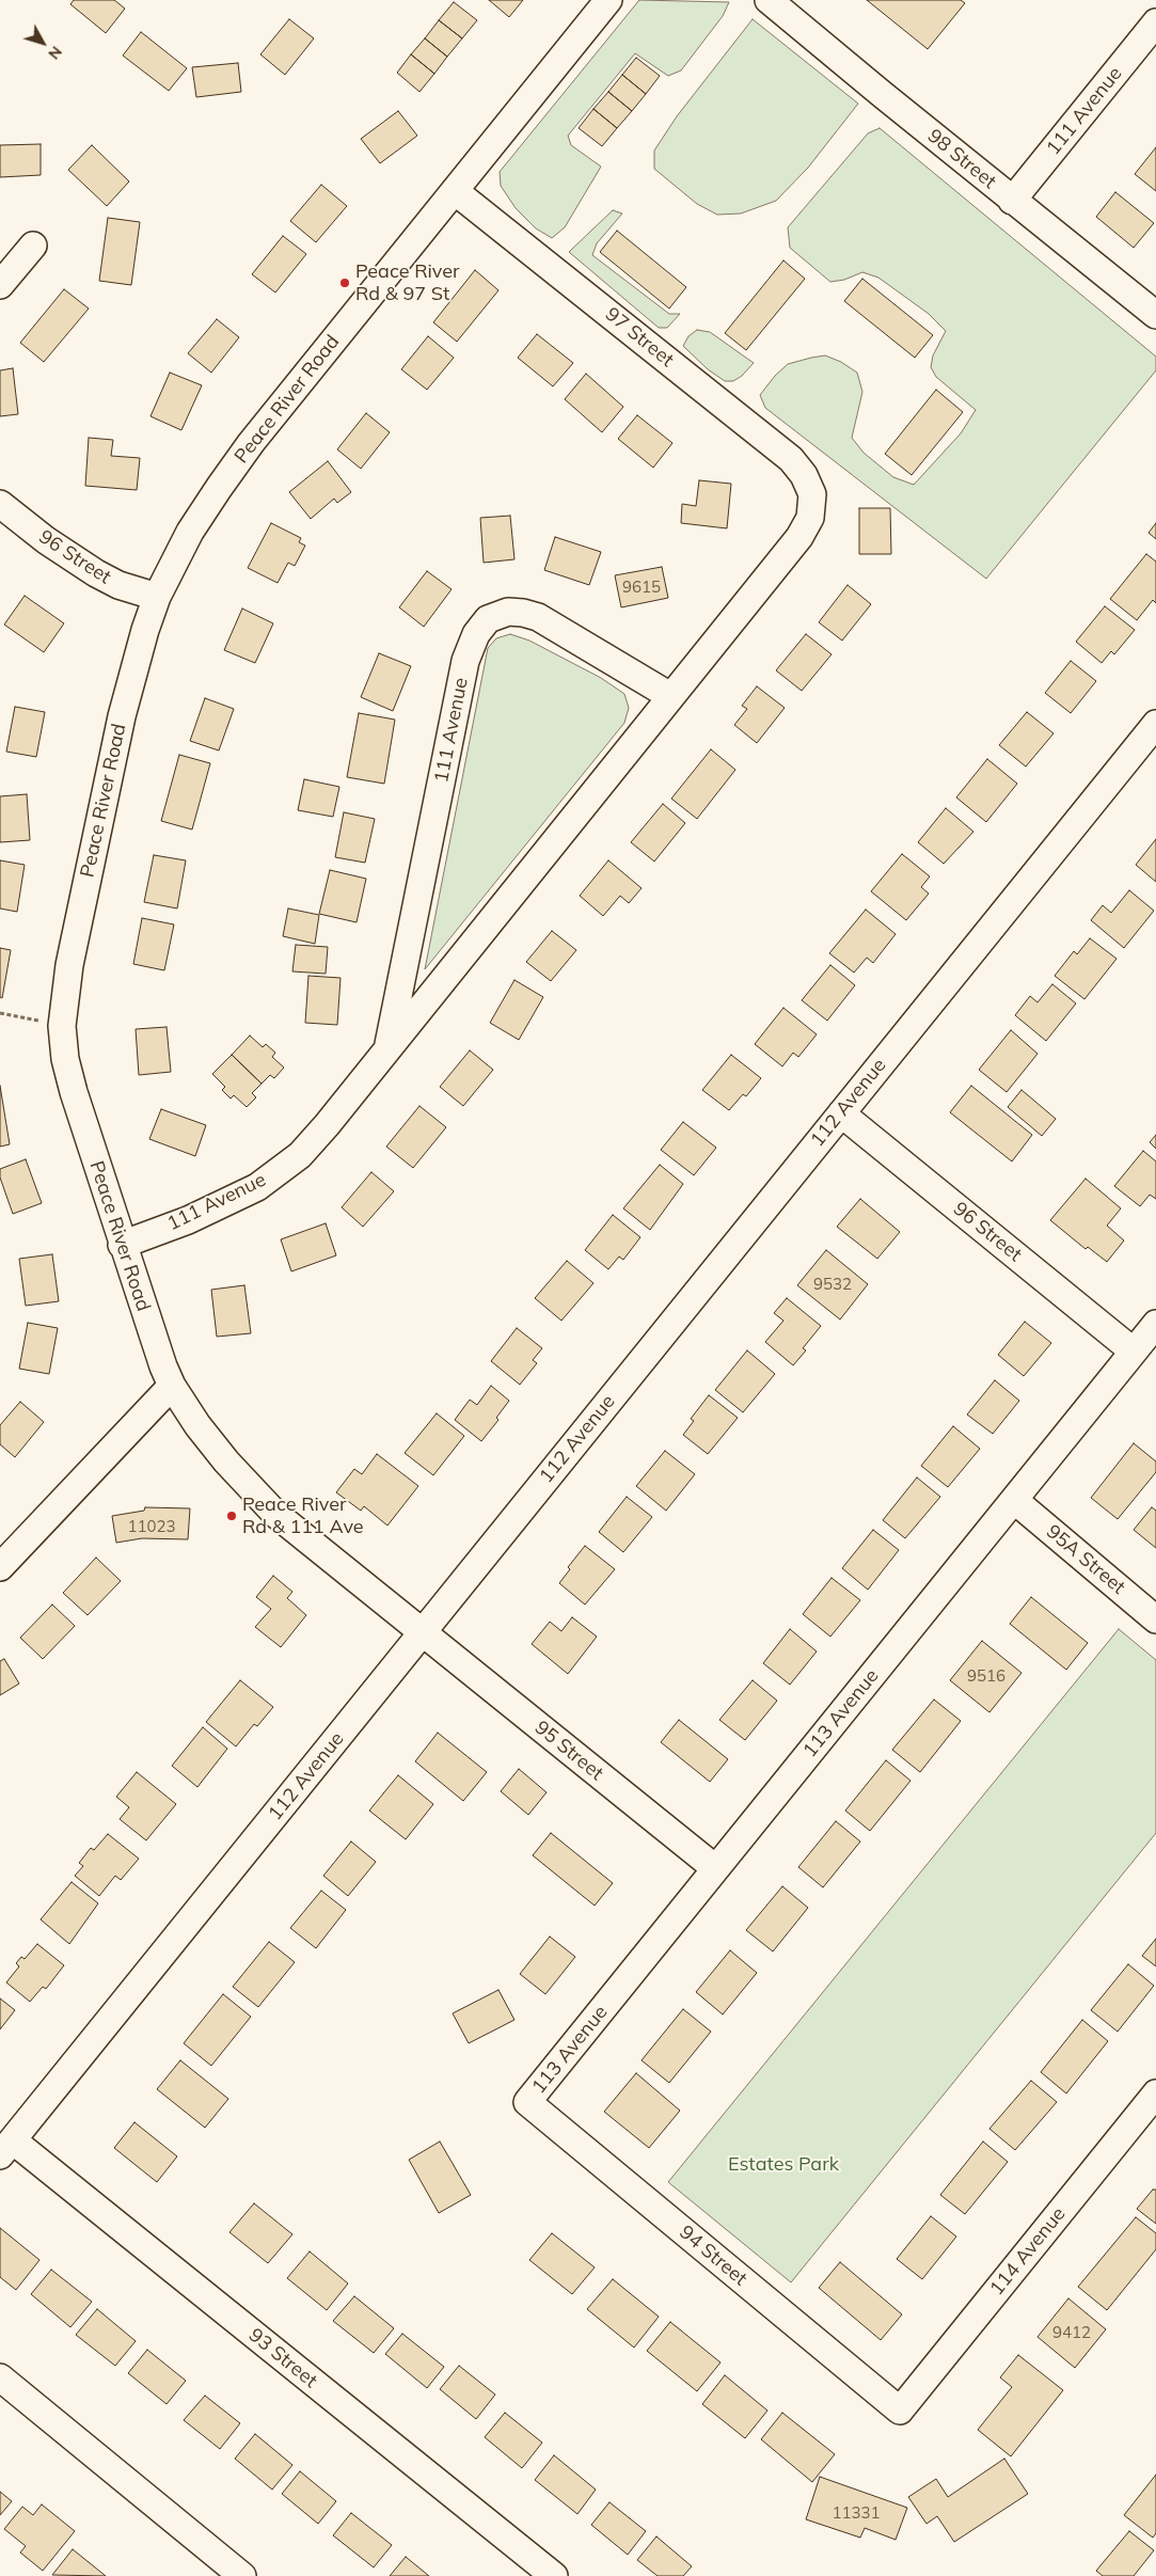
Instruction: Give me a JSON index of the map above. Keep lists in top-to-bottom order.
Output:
{
  "streets": {
    "street": [
      "111 Avenue",
      "98 Street",
      "97 Street",
      "Peace River Road",
      "96 Street",
      "112 Avenue",
      "95A Street",
      "113 Avenue",
      "95 Street",
      "114 Avenue",
      "94 Street",
      "93 Street"
    ]
  },
  "crossings": [
    ["111 Avenue", "98 Street"],
    ["111 Avenue", "97 Street"],
    ["111 Avenue", "Peace River Road"],
    ["97 Street", "Peace River Road"],
    ["Peace River Road", "96 Street"],
    ["Peace River Road", "112 Avenue"],
    ["Peace River Road", "95 Street"],
    ["96 Street", "112 Avenue"],
    ["96 Street", "113 Avenue"],
    ["112 Avenue", "95 Street"],
    ["112 Avenue", "93 Street"],
    ["95A Street", "113 Avenue"],
    ["113 Avenue", "95 Street"],
    ["113 Avenue", "94 Street"],
    ["114 Avenue", "94 Street"]
  ],
  "parks": ["Estates Park"],
  "places": ["Peace River Rd & 97 St", "Peace River Rd & 111 Ave"],
  "house_numbers": [
    "9615",
    "9532",
    "11023",
    "9516",
    "9412",
    "11331"
  ],
  "north": "bottom right"
}
